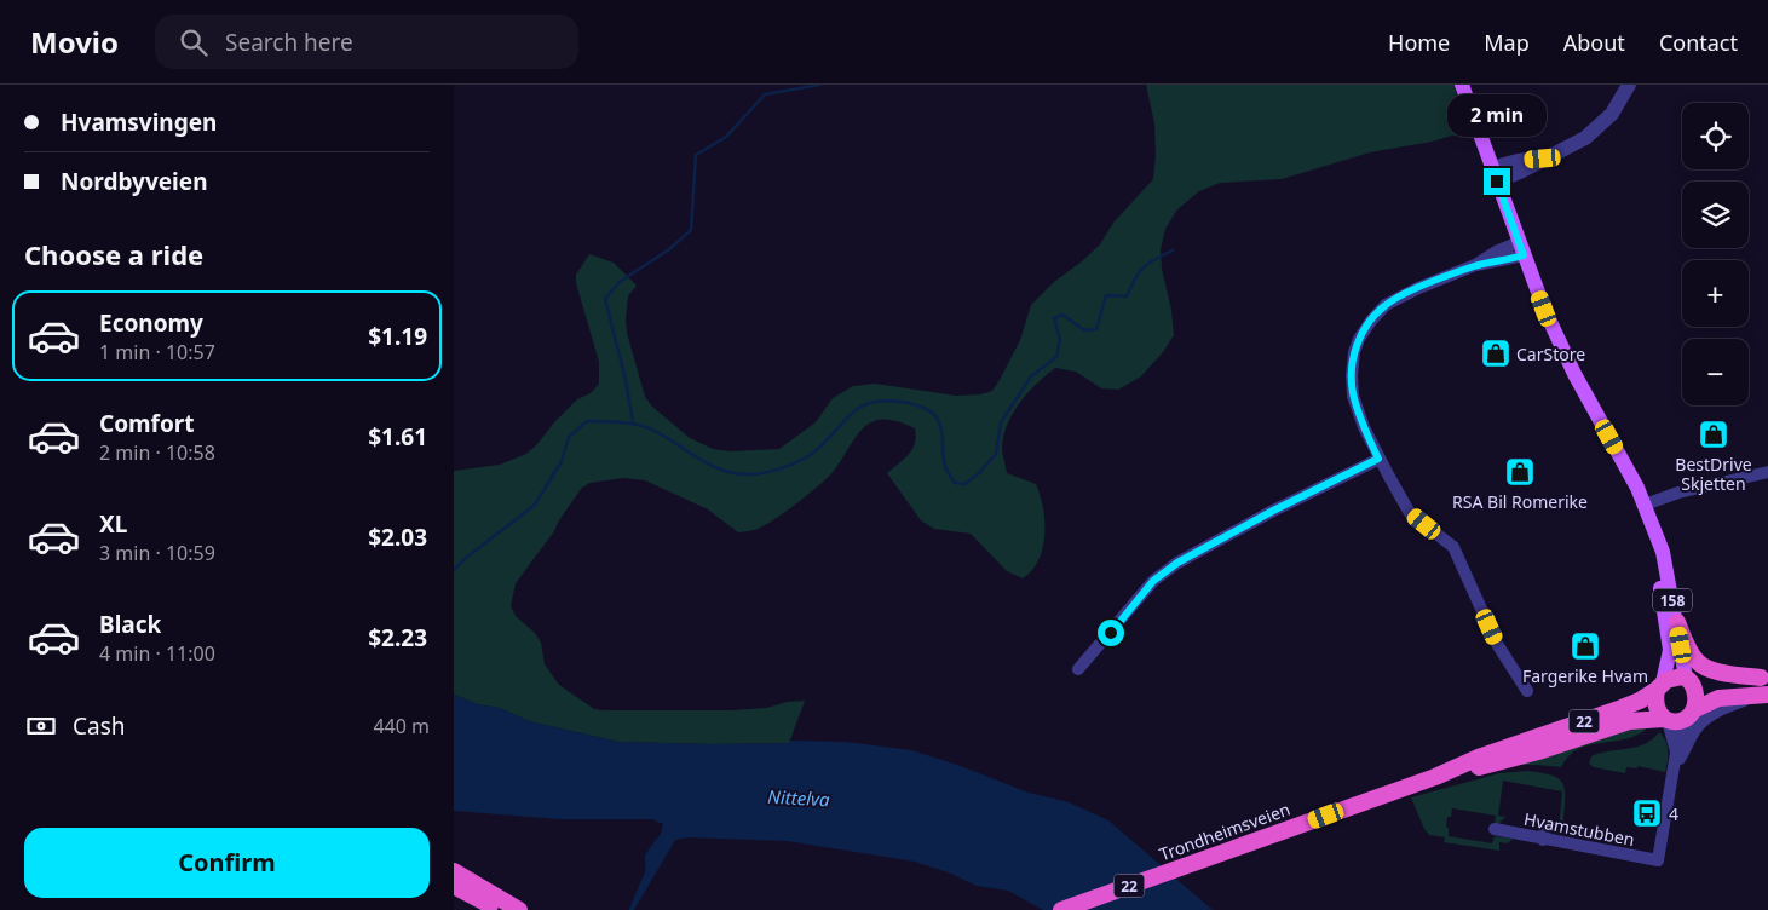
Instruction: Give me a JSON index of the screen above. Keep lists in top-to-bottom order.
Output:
{
  "streets": {
    "highway": ["22", "Trondheimsveien"],
    "main road": ["158"],
    "street": ["Hvamstubben"]
  },
  "crossings": [
    ["158", "22"],
    ["158", "Trondheimsveien"],
    ["22", "Trondheimsveien"]
  ],
  "water": ["Nittelva"],
  "places": {
    "shop": [
      "CarStore",
      "BestDrive Skjetten",
      "RSA Bil Romerike",
      "Fargerike Hvam"
    ],
    "bus stop": ["4"]
  },
  "page": {
    "header": "Movio",
    "search": "Search here",
    "nav": [
      "Home",
      "Map",
      "About",
      "Contact"
    ],
    "banner": ["Hvamsvingen", "Nordbyveien"],
    "bubble": "2 min",
    "map_buttons": ["+", "−"],
    "heading": "Choose a ride",
    "list": [
      {
        "name": "Economy",
        "note": "1 min · 10:57",
        "value": "$1.19"
      },
      {
        "name": "Comfort",
        "note": "2 min · 10:58",
        "value": "$1.61"
      },
      {
        "name": "XL",
        "note": "3 min · 10:59",
        "value": "$2.03"
      },
      {
        "name": "Black",
        "note": "4 min · 11:00",
        "value": "$2.23"
      }
    ],
    "pay": ["Cash", "440 m"],
    "buttons": "Confirm"
  }
}
